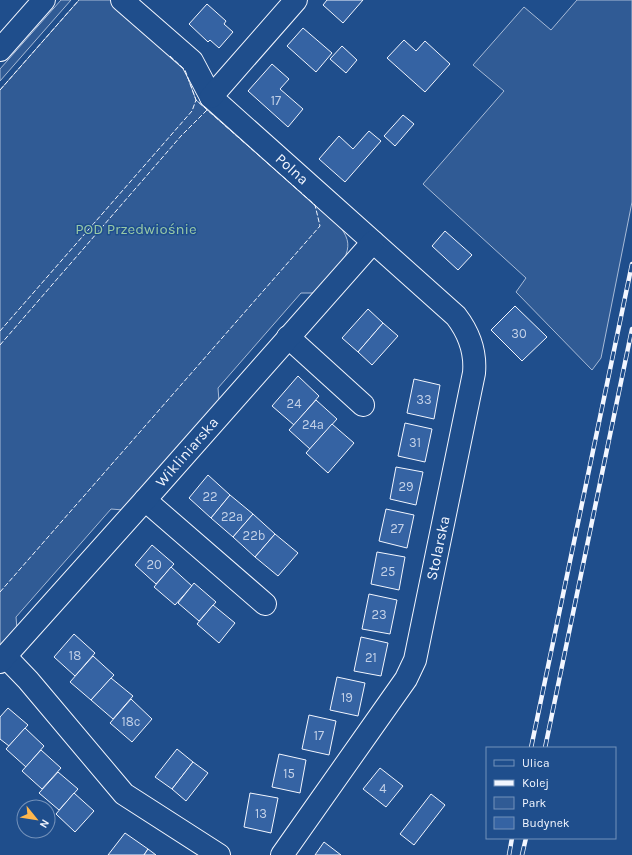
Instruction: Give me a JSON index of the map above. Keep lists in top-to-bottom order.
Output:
{
  "streets": {
    "street": ["Polna", "Wikliniarska", "Stolarska"]
  },
  "crossings": [
    ["Polna", "Wikliniarska"],
    ["Polna", "Stolarska"],
    ["Wikliniarska", "Stolarska"]
  ],
  "parks": ["POD Przedwiośnie"],
  "house_numbers": [
    "17",
    "30",
    "33",
    "24",
    "24a",
    "31",
    "29",
    "22",
    "22a",
    "27",
    "22b",
    "20",
    "25",
    "23",
    "18",
    "21",
    "19",
    "18c",
    "17",
    "15",
    "4",
    "13"
  ],
  "legend": [
    "Ulica",
    "Kolej",
    "Park",
    "Budynek"
  ],
  "north": "bottom right"
}
